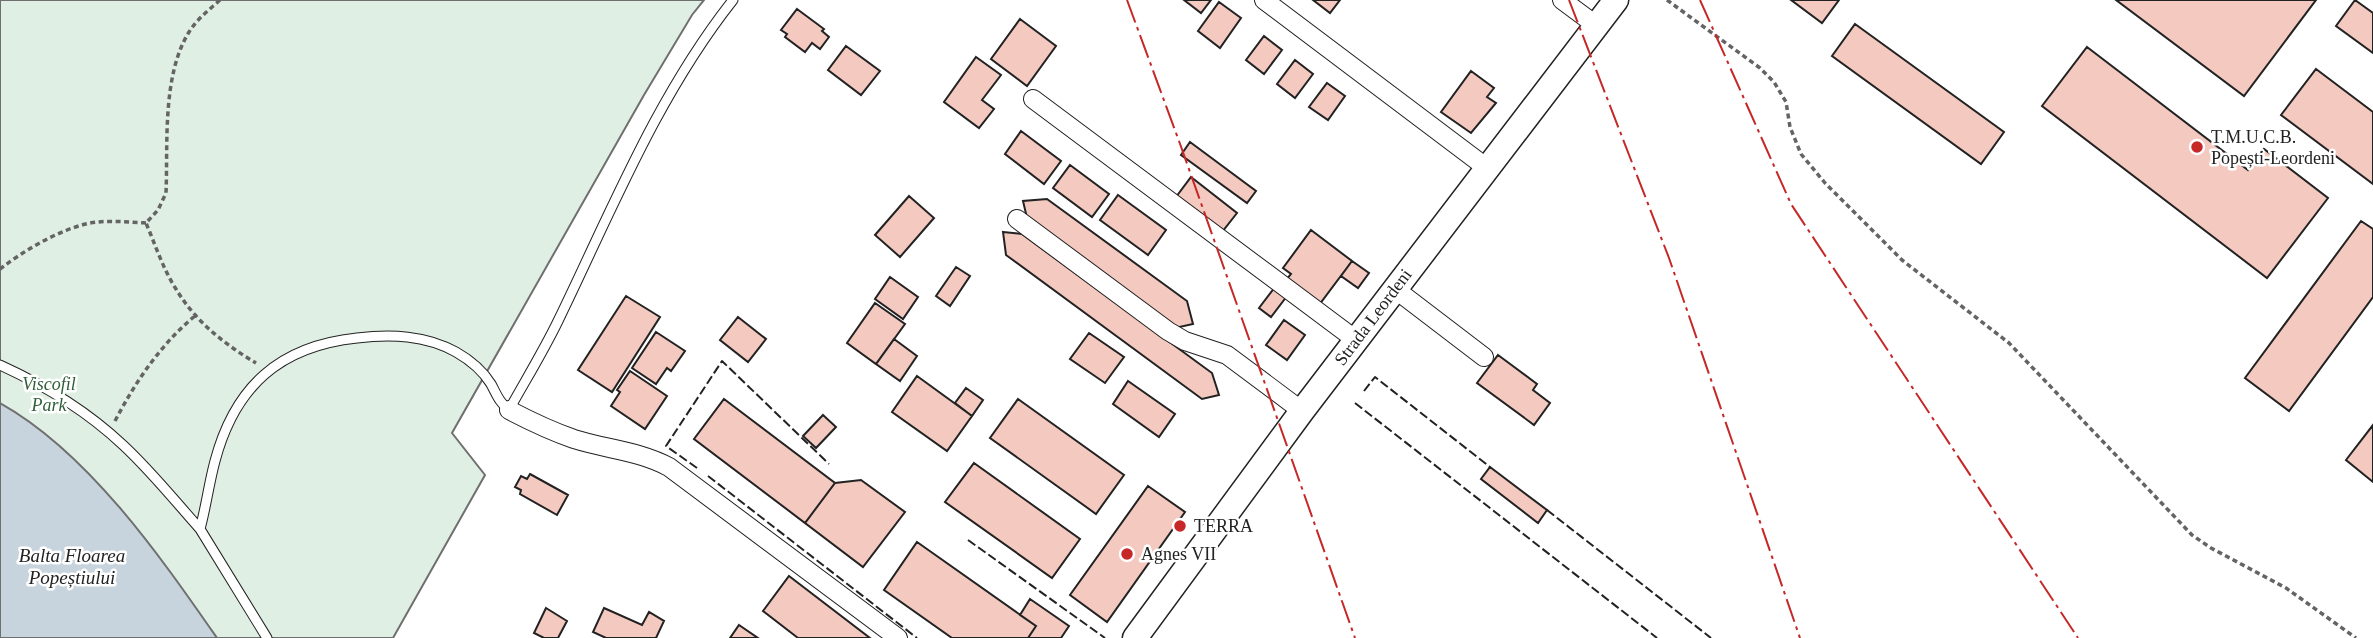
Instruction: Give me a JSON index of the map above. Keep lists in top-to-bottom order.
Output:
{
  "streets": {
    "main road": ["Strada Leordeni"]
  },
  "water": ["Balta Floarea Popeștiului"],
  "parks": ["Viscofil Park"],
  "places": ["T.M.U.C.B. Popești-Leordeni", "TERRA", "Agnes VII"]
}
